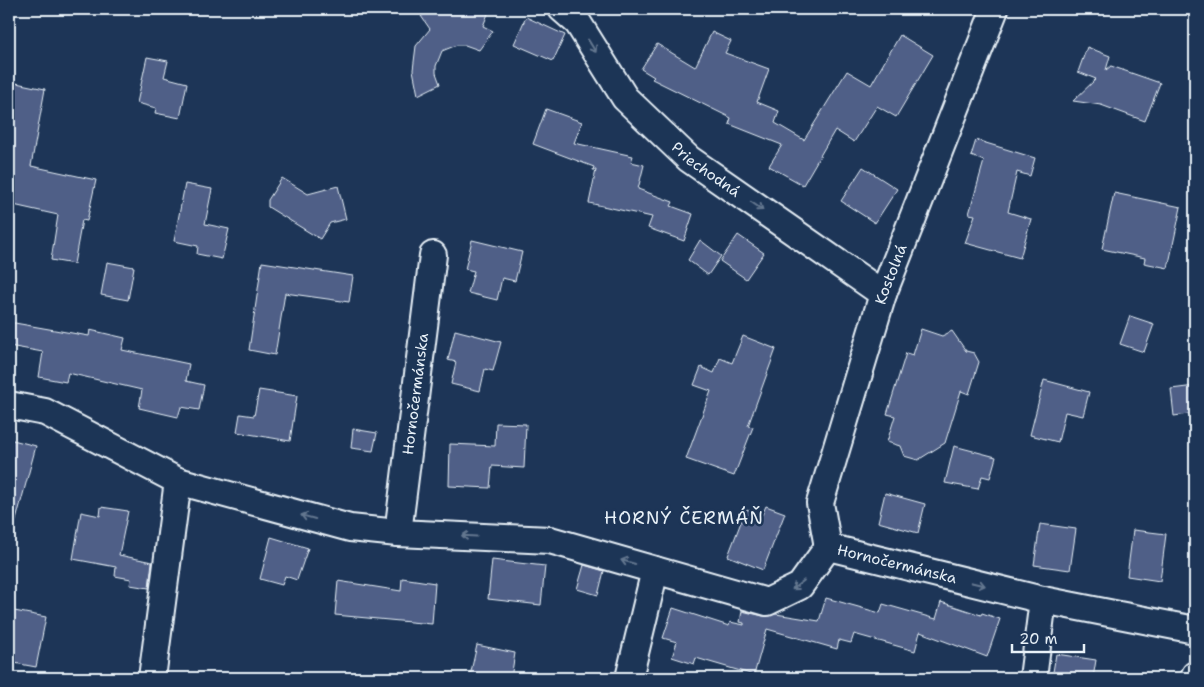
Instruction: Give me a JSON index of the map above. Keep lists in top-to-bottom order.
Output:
{
  "streets": {
    "street": ["Priechodná", "Kostolná", "Hornočermánska"]
  },
  "crossings": [
    ["Priechodná", "Kostolná"],
    ["Kostolná", "Hornočermánska"]
  ],
  "one_way": ["Priechodná"],
  "districts": ["HORNÝ ČERMÁŇ"],
  "scale_bar": "20 m"
}
